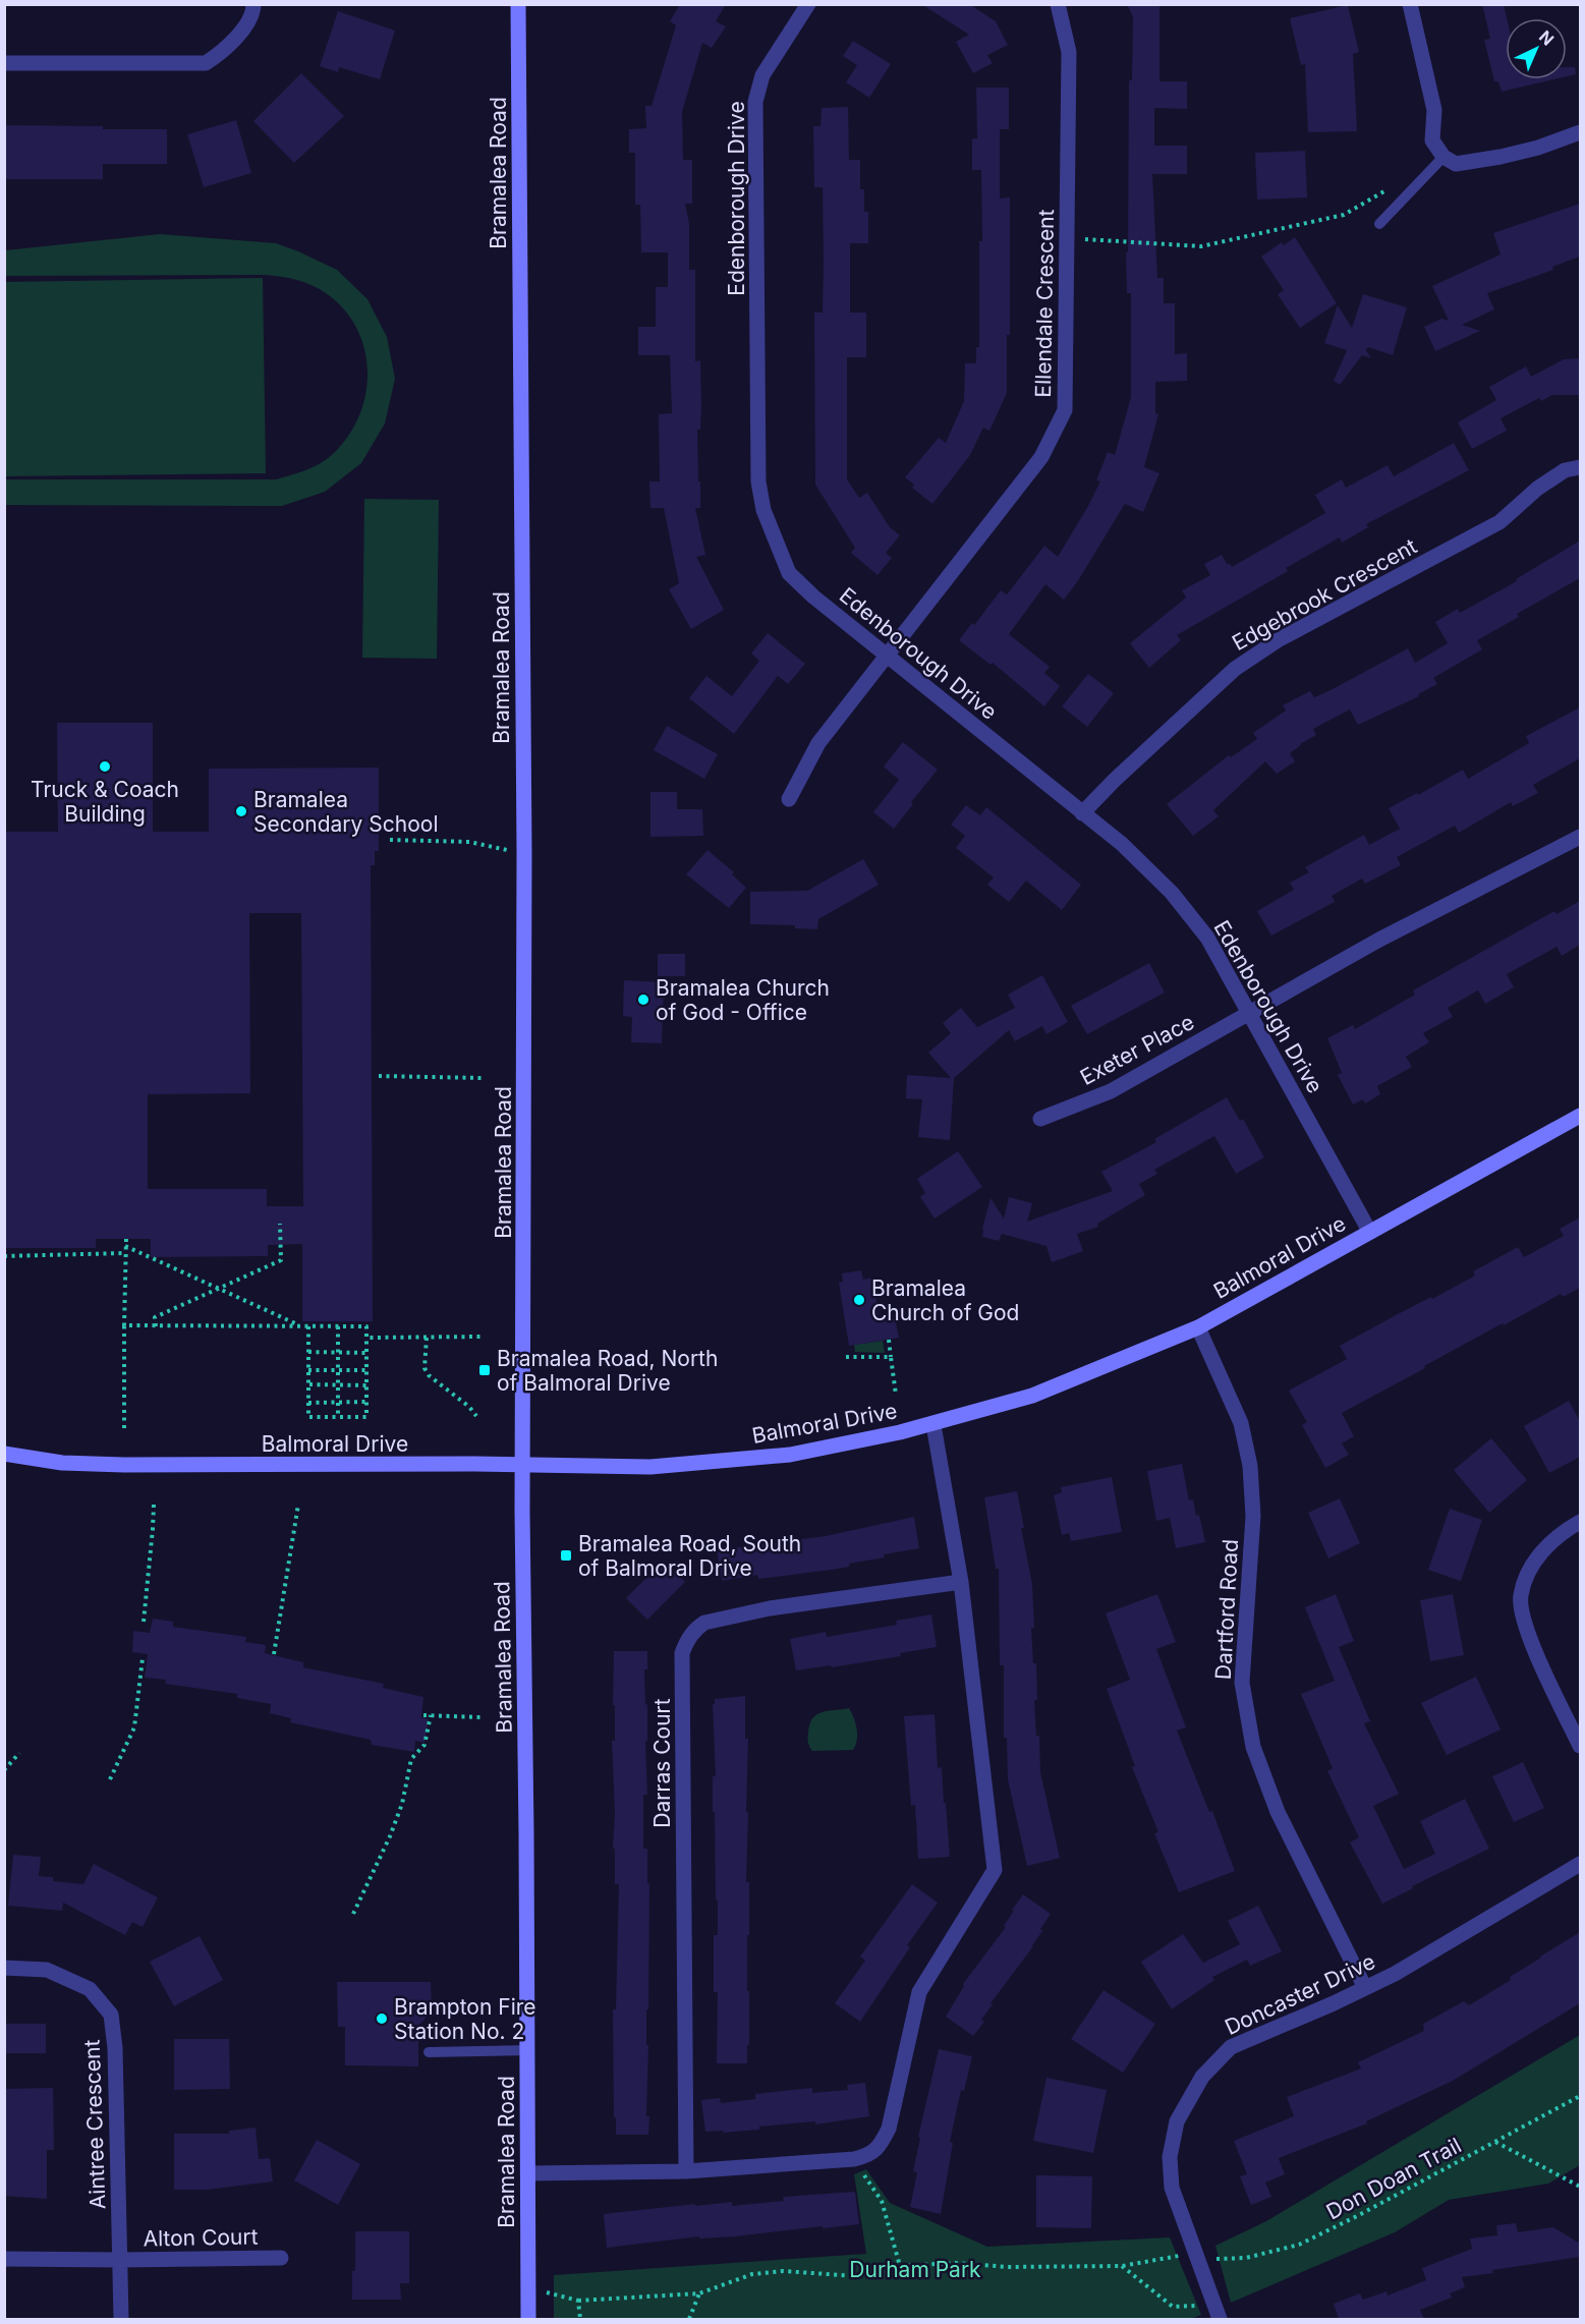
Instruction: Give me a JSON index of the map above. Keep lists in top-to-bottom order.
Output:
{
  "streets": {
    "main road": ["Bramalea Road", "Balmoral Drive"],
    "street": [
      "Edenborough Drive",
      "Ellendale Crescent",
      "Edgebrook Crescent",
      "Exeter Place",
      "Dartford Road",
      "Darras Court",
      "Doncaster Drive",
      "Aintree Crescent",
      "Alton Court"
    ],
    "path": ["Don Doan Trail"]
  },
  "crossings": [
    ["Bramalea Road", "Balmoral Drive"],
    ["Edenborough Drive", "Ellendale Crescent"],
    ["Edenborough Drive", "Edgebrook Crescent"],
    ["Edenborough Drive", "Exeter Place"],
    ["Edenborough Drive", "Balmoral Drive"],
    ["Balmoral Drive", "Dartford Road"],
    ["Dartford Road", "Doncaster Drive"],
    ["Aintree Crescent", "Alton Court"]
  ],
  "parks": ["Durham Park"],
  "places": {
    "other": [
      "Truck & Coach Building",
      "Bramalea Secondary School",
      "Bramalea Church of God - Office",
      "Bramalea Church of God",
      "Brampton Fire Station No. 2"
    ],
    "transit": ["Bramalea Road, North of Balmoral Drive", "Bramalea Road, South of Balmoral Drive"]
  },
  "north": "top right"
}
